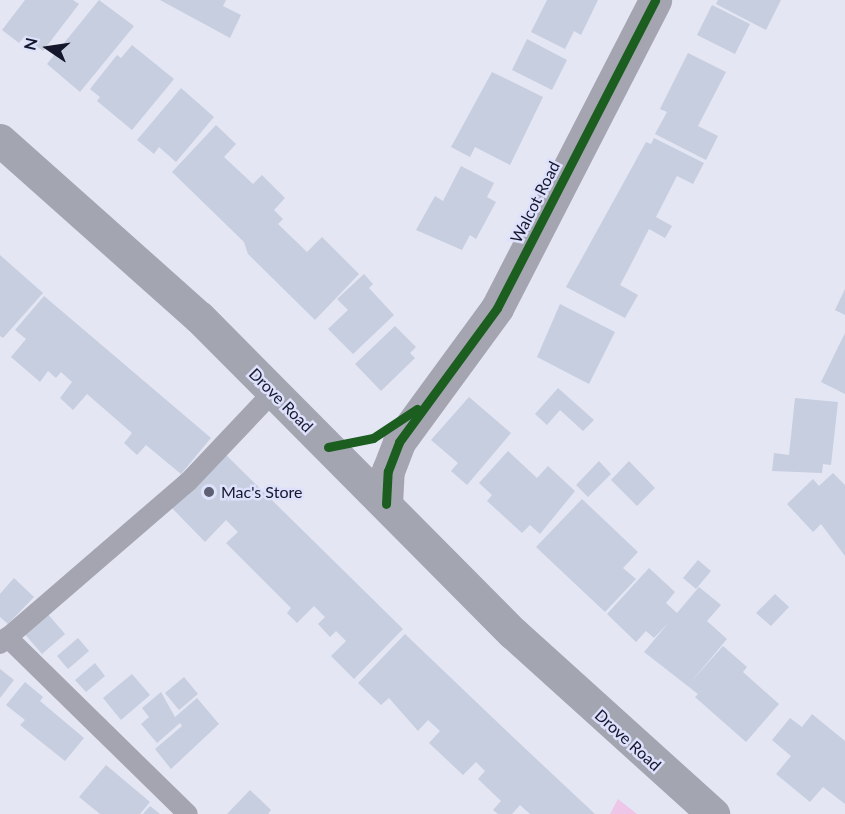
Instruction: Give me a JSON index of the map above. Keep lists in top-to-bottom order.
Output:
{
  "streets": {
    "main road": ["Drove Road"],
    "street": ["Walcot Road"]
  },
  "crossings": [
    ["Walcot Road", "Drove Road"]
  ],
  "places": ["Mac's Store"],
  "north": "left"
}
